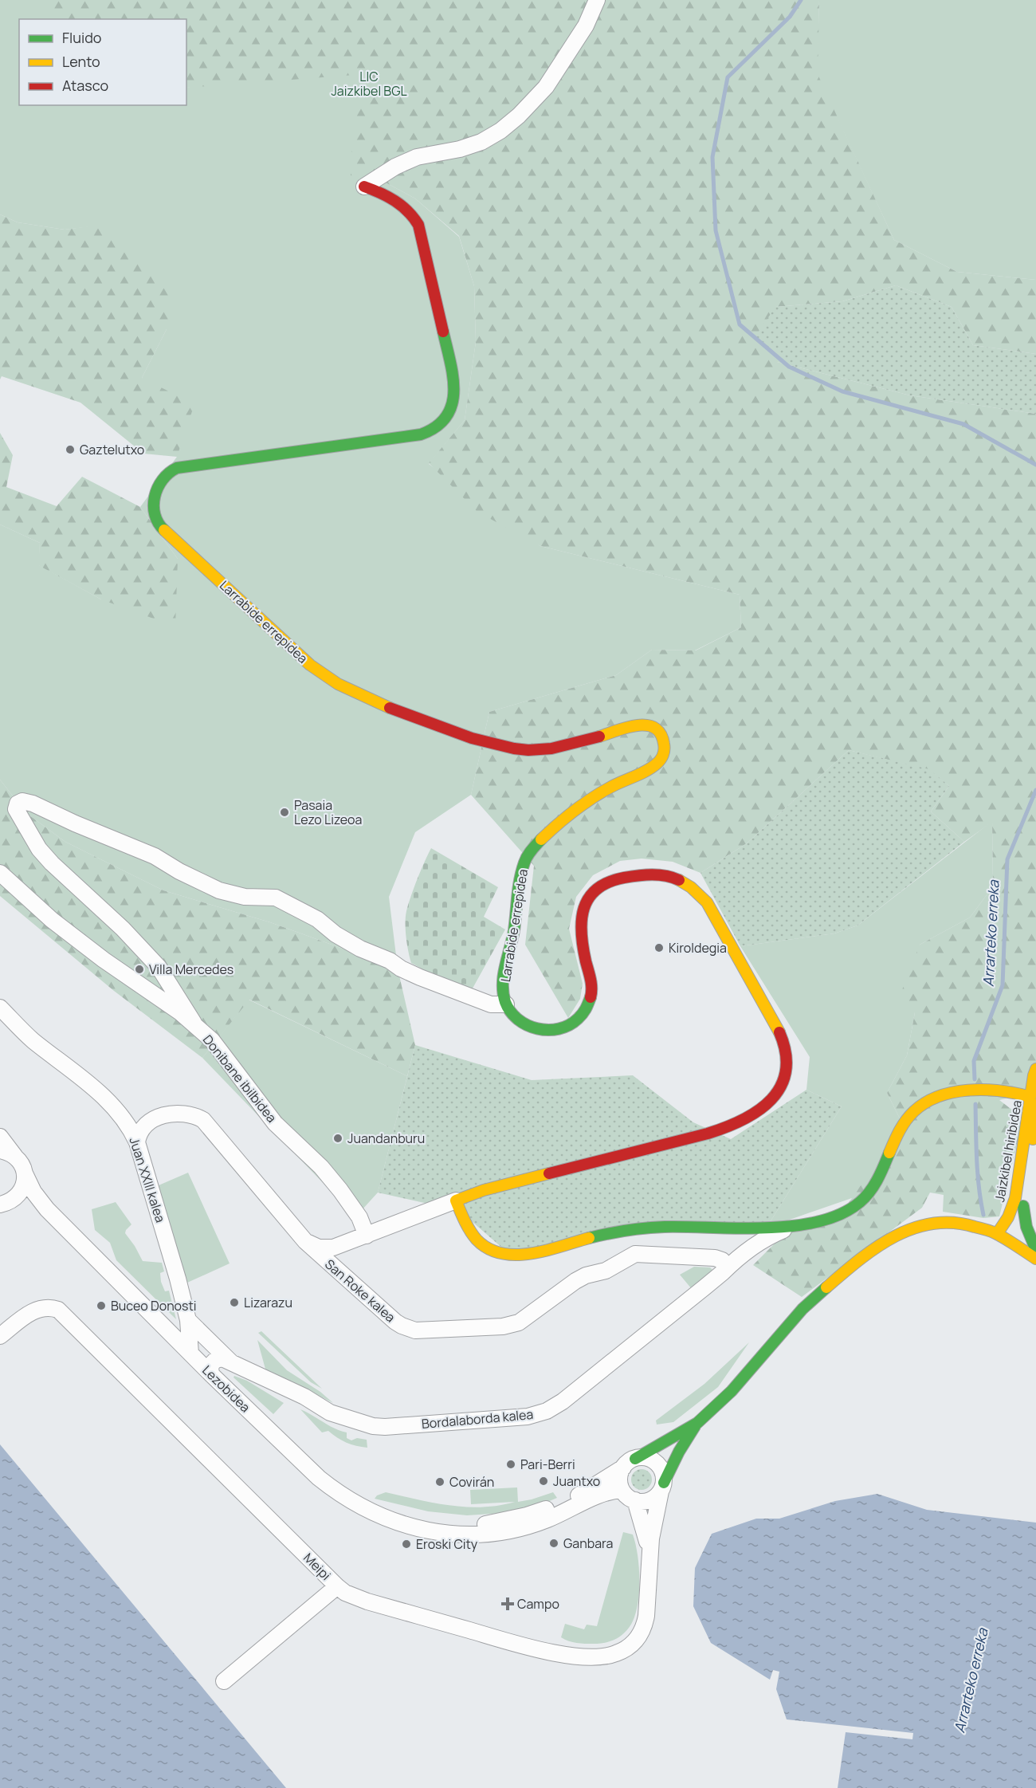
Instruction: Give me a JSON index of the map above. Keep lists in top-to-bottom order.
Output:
{
  "streets": {
    "street": [
      "Larrabide errepidea",
      "Donibane ibilbidea",
      "Jaizkibel hiribidea",
      "Juan XXIII kalea",
      "San Roke kalea",
      "Lezobidea",
      "Bordalaborda kalea",
      "Meipi"
    ]
  },
  "crossings": [
    ["Juan XXIII kalea", "San Roke kalea"],
    ["Juan XXIII kalea", "Lezobidea"],
    ["San Roke kalea", "Bordalaborda kalea"],
    ["Lezobidea", "Bordalaborda kalea"],
    ["Lezobidea", "Meipi"]
  ],
  "water": ["Arrarteko erreka"],
  "parks": ["LIC Jaizkibel BGL"],
  "places": {
    "other": [
      "Gaztelutxo",
      "Pasaia Lezo Lizeoa",
      "Kiroldegia",
      "Villa Mercedes",
      "Juandanburu",
      "Lizarazu",
      "Buceo Donosti",
      "Pari-Berri",
      "Juantxo",
      "Covirán",
      "Ganbara",
      "Eroski City"
    ],
    "health": ["Campo"]
  },
  "legend": ["Fluido", "Lento", "Atasco"]
}
